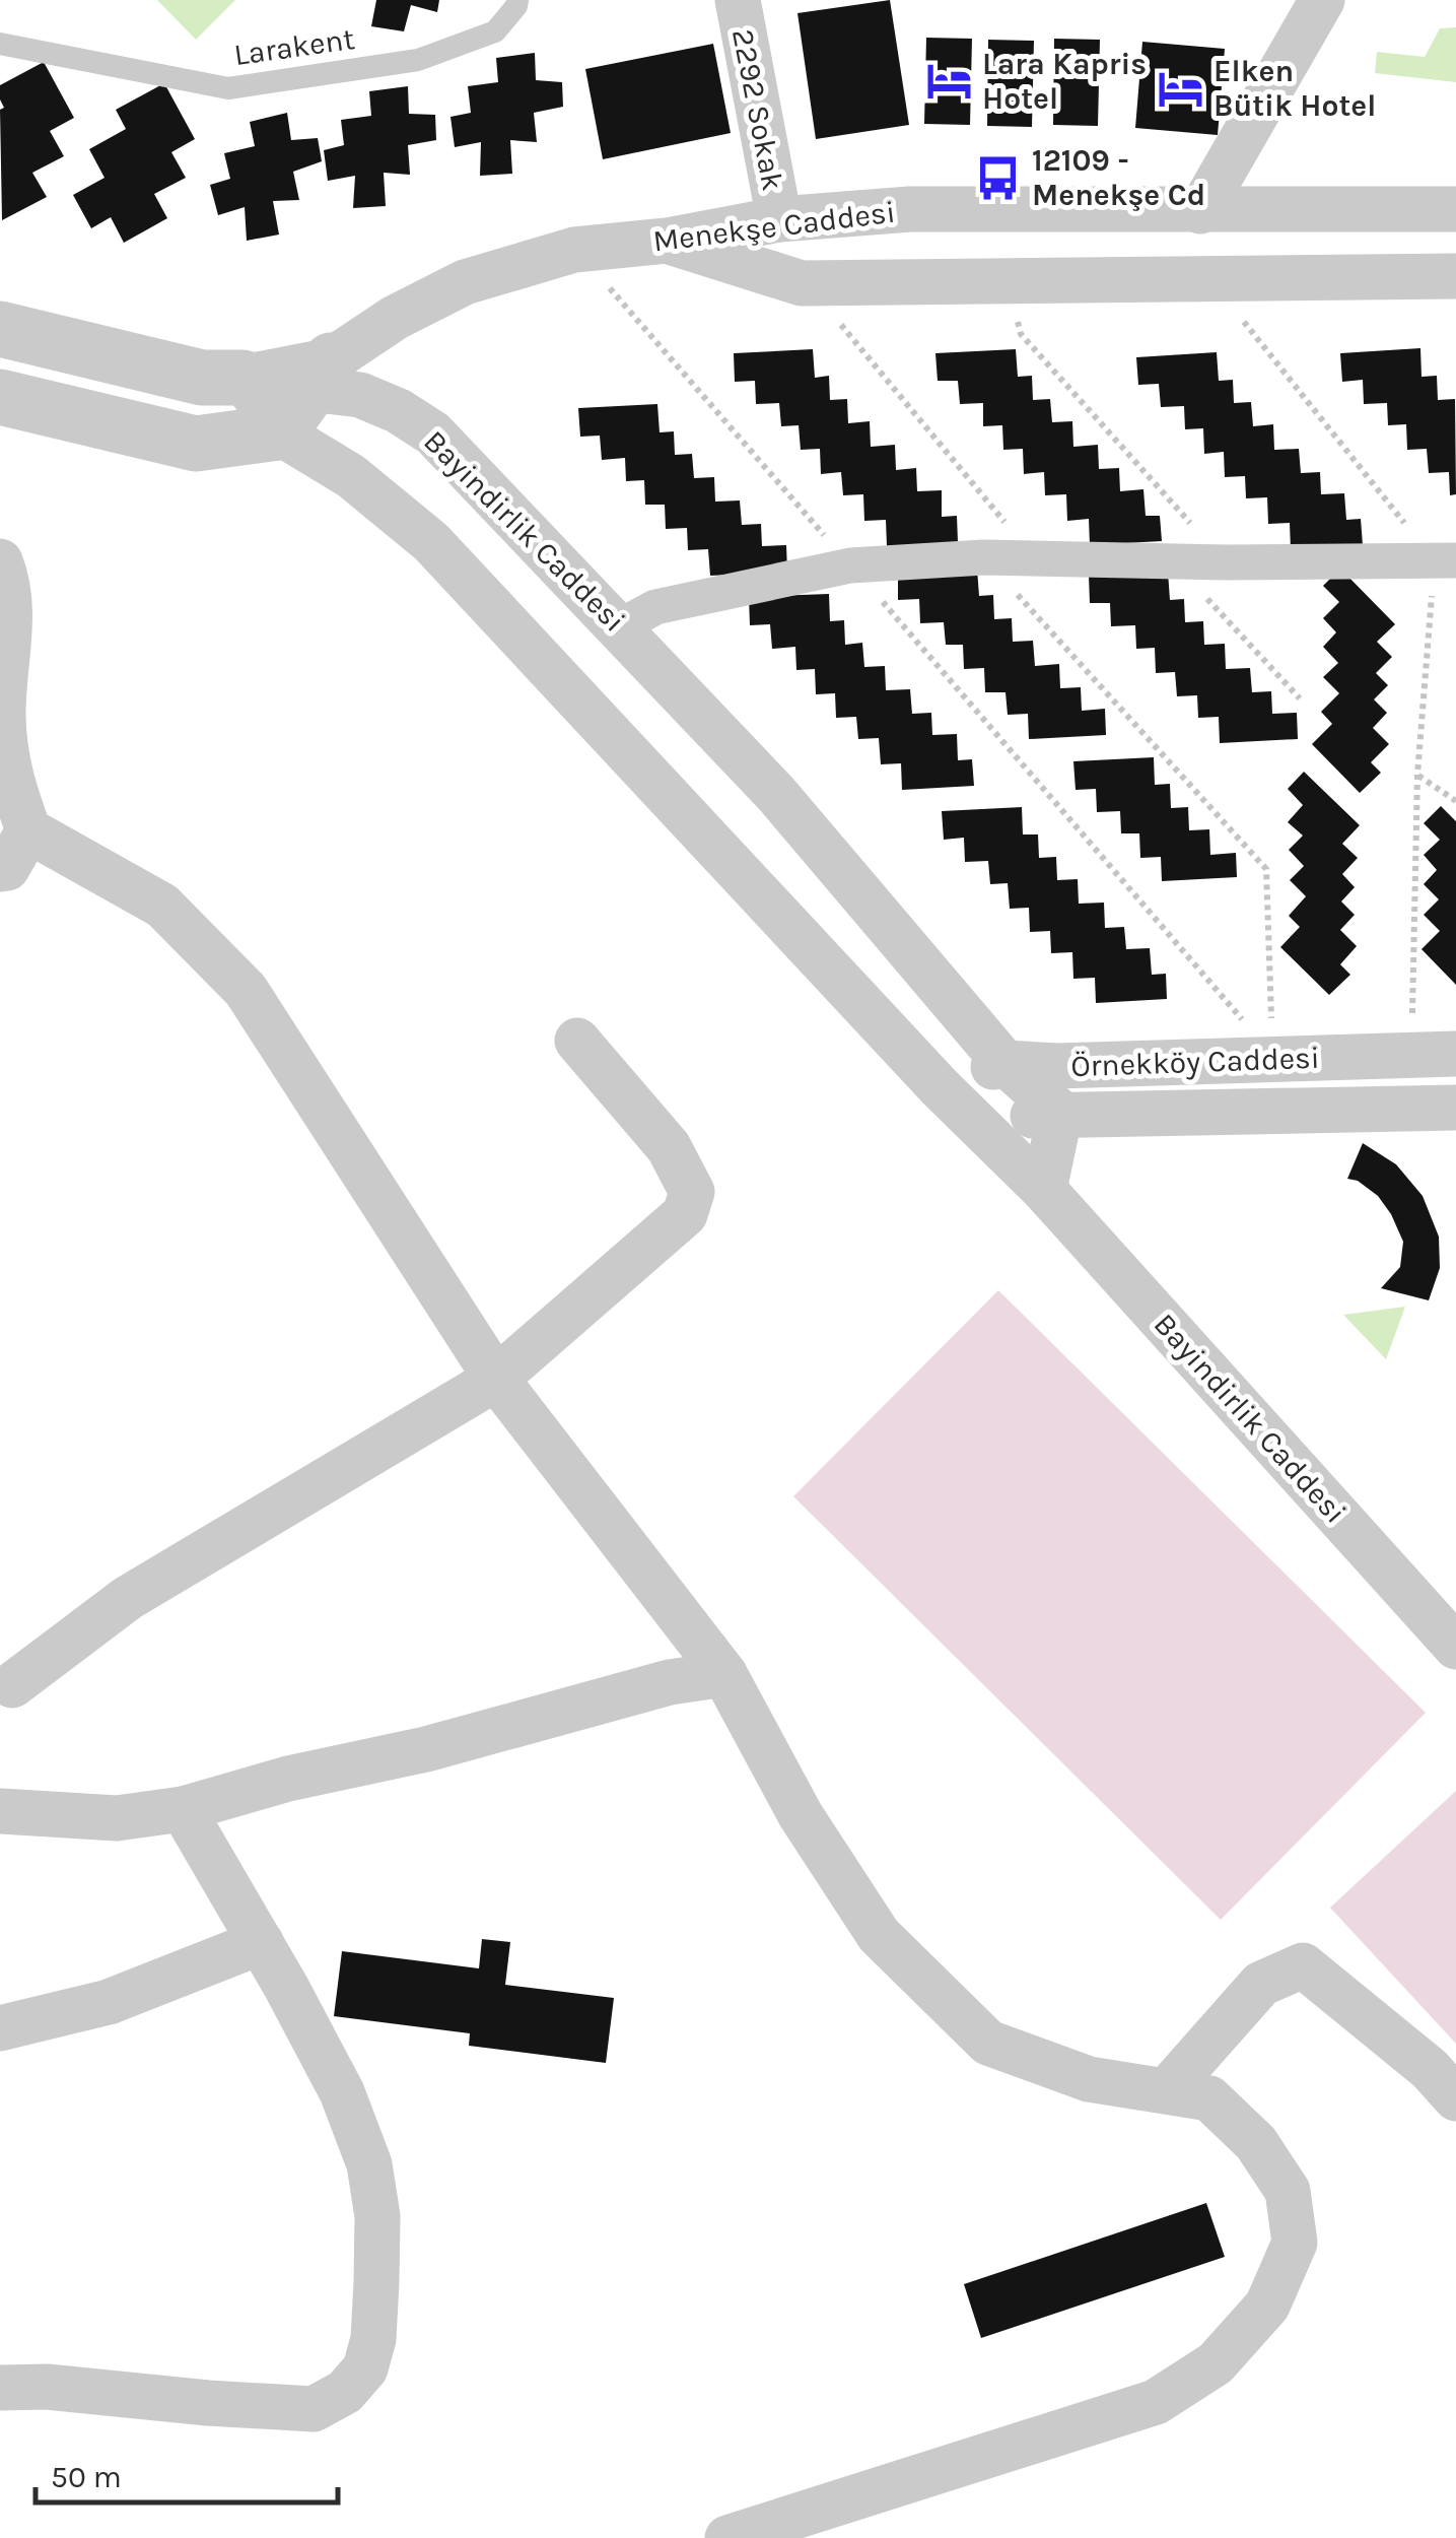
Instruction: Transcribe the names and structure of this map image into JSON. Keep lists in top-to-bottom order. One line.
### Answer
{"streets":{"street":["2292 Sokak","Menekşe Caddesi","Bayindirlik Caddesi","Örnekköy Caddesi"],"lane":["Larakent"]},"crossings":[["2292 Sokak","Menekşe Caddesi"],["Menekşe Caddesi","Bayindirlik Caddesi"],["Bayindirlik Caddesi","Örnekköy Caddesi"]],"places":{"hotel":["Lara Kapris Hotel","Elken Bütik Hotel"],"bus stop":["12109 - Menekşe Cd"]},"scale_bar":"50 m"}
